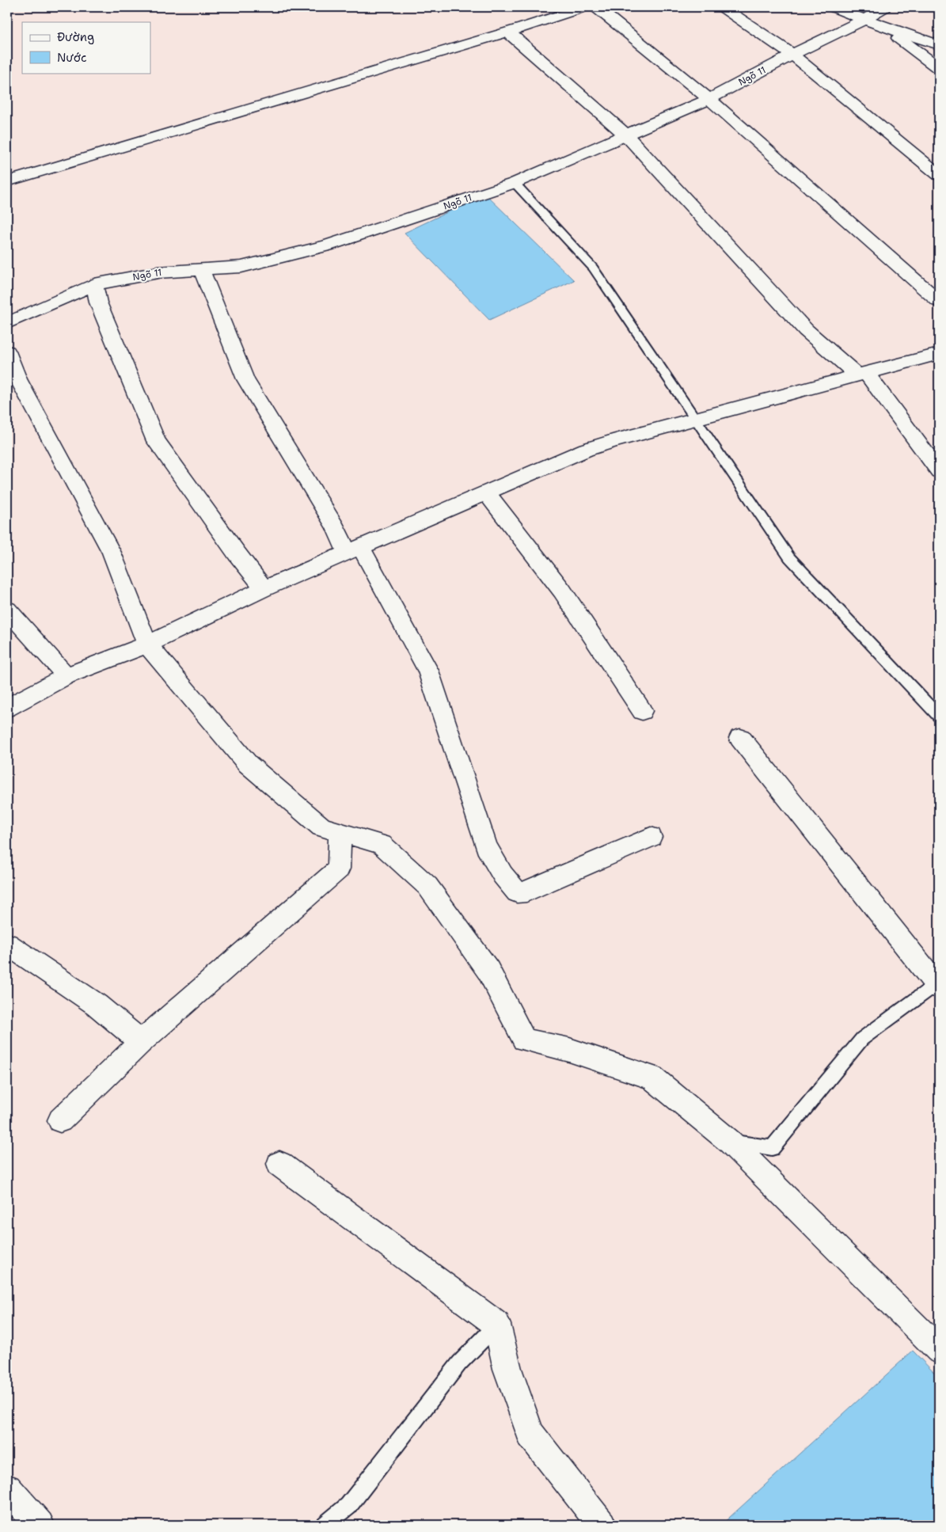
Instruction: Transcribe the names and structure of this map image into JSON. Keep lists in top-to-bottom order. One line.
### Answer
{"streets":{"street":["Ngõ 11"]},"legend":["Đường","Nước"]}
